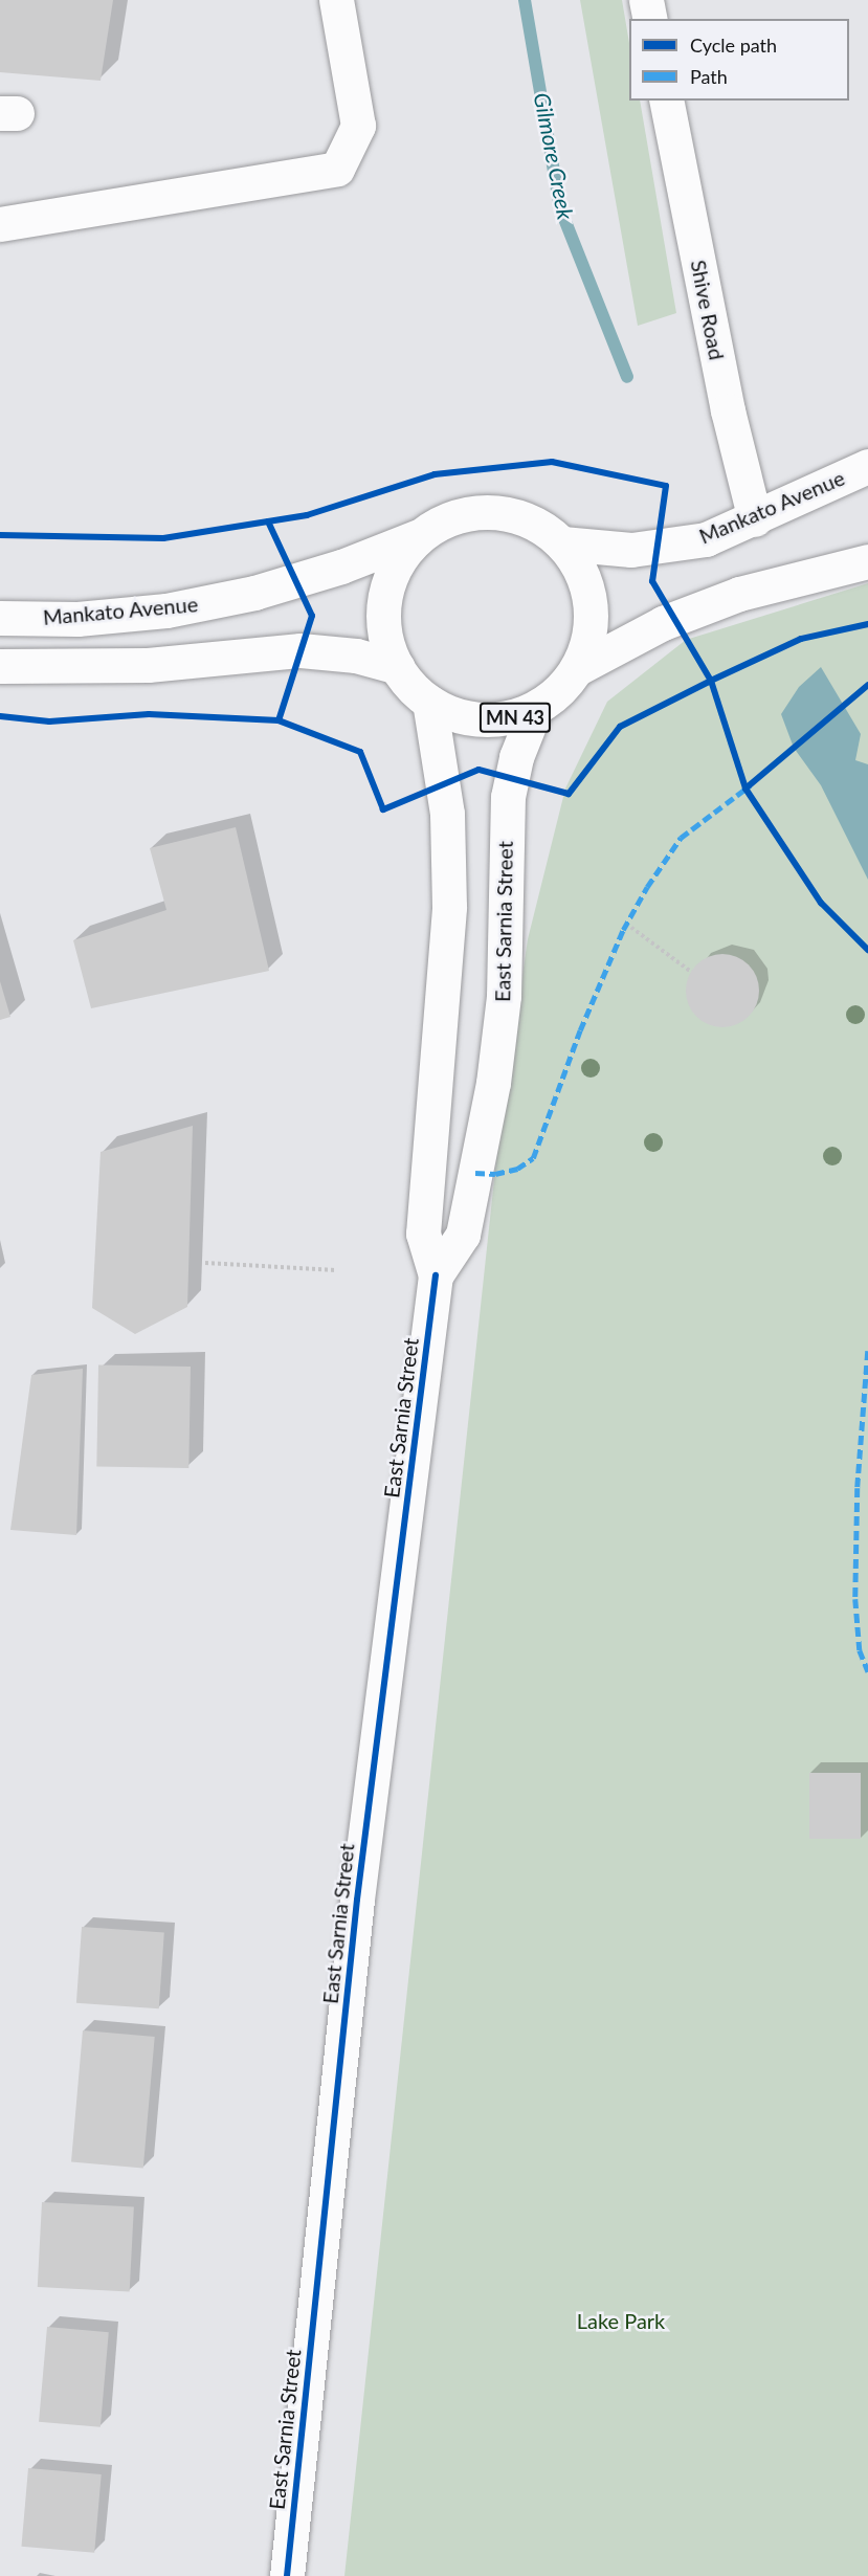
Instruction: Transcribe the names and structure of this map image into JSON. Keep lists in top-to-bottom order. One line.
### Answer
{"streets":{"main road":["Shive Road","Mankato Avenue","MN 43","East Sarnia Street"]},"crossings":[["Shive Road","Mankato Avenue"],["Mankato Avenue","East Sarnia Street"]],"water":["Gilmore Creek"],"parks":["Lake Park"],"legend":["Cycle path","Path"]}
